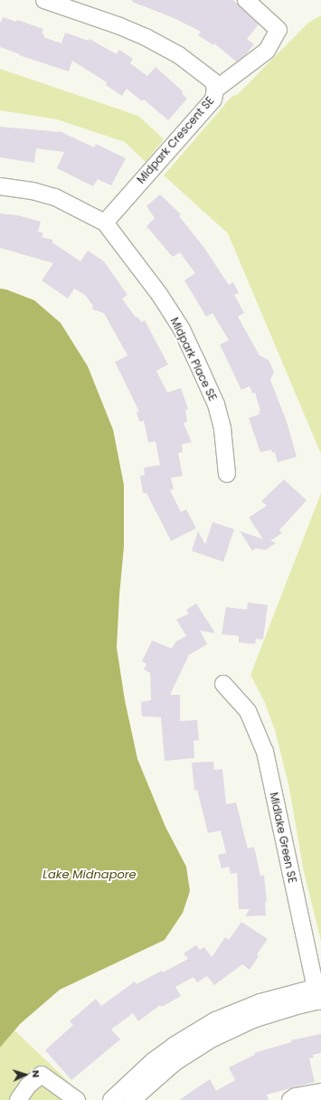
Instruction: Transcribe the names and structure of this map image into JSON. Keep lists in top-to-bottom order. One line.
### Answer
{"streets":{"street":["Midpark Crescent SE","Midpark Place SE","Midlake Green SE"]},"crossings":[["Midpark Crescent SE","Midpark Place SE"]],"water":["Lake Midnapore"],"north":"right"}
